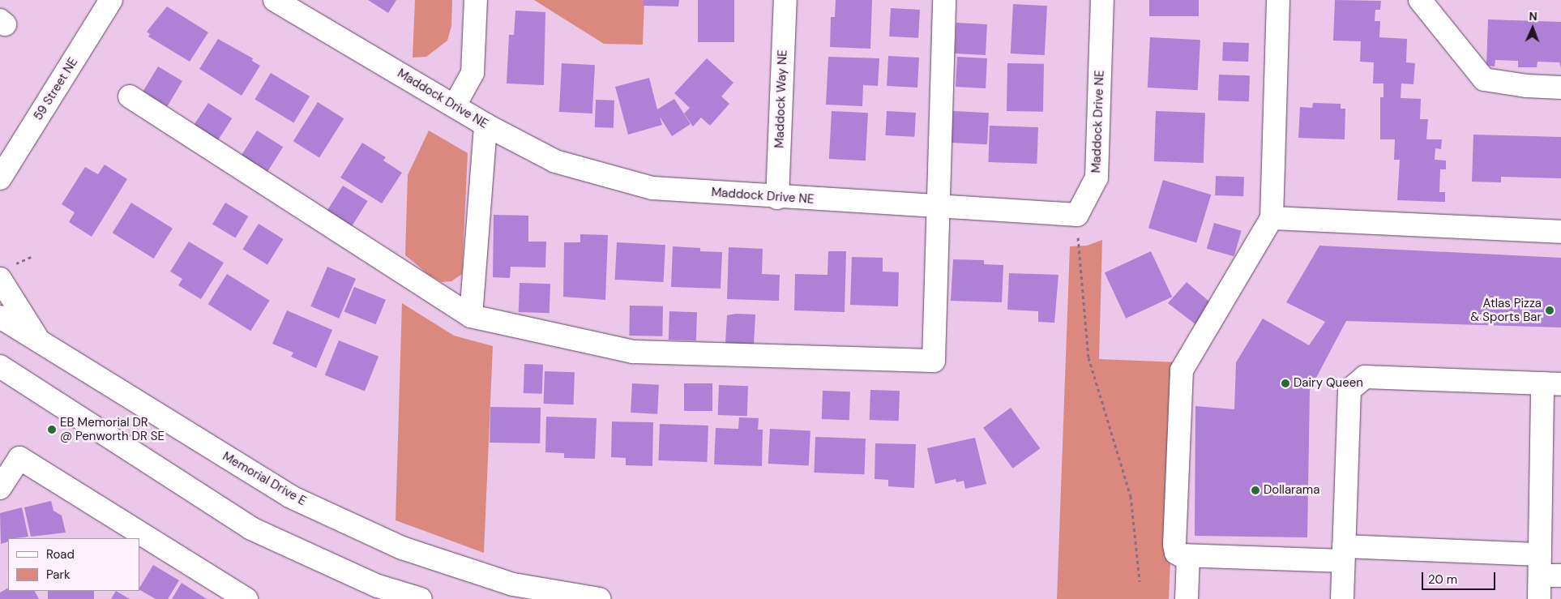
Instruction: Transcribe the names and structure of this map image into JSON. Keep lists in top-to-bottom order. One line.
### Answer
{"streets":{"street":["59 Street NE","Maddock Drive NE","Maddock Way NE","Memorial Drive E"]},"crossings":[["Maddock Drive NE","Maddock Way NE"]],"places":["Atlas Pizza & Sports Bar","Dairy Queen","EB Memorial DR @ Penworth DR SE","Dollarama"],"legend":["Road","Park"],"scale_bar":"20 m","north":"top"}
